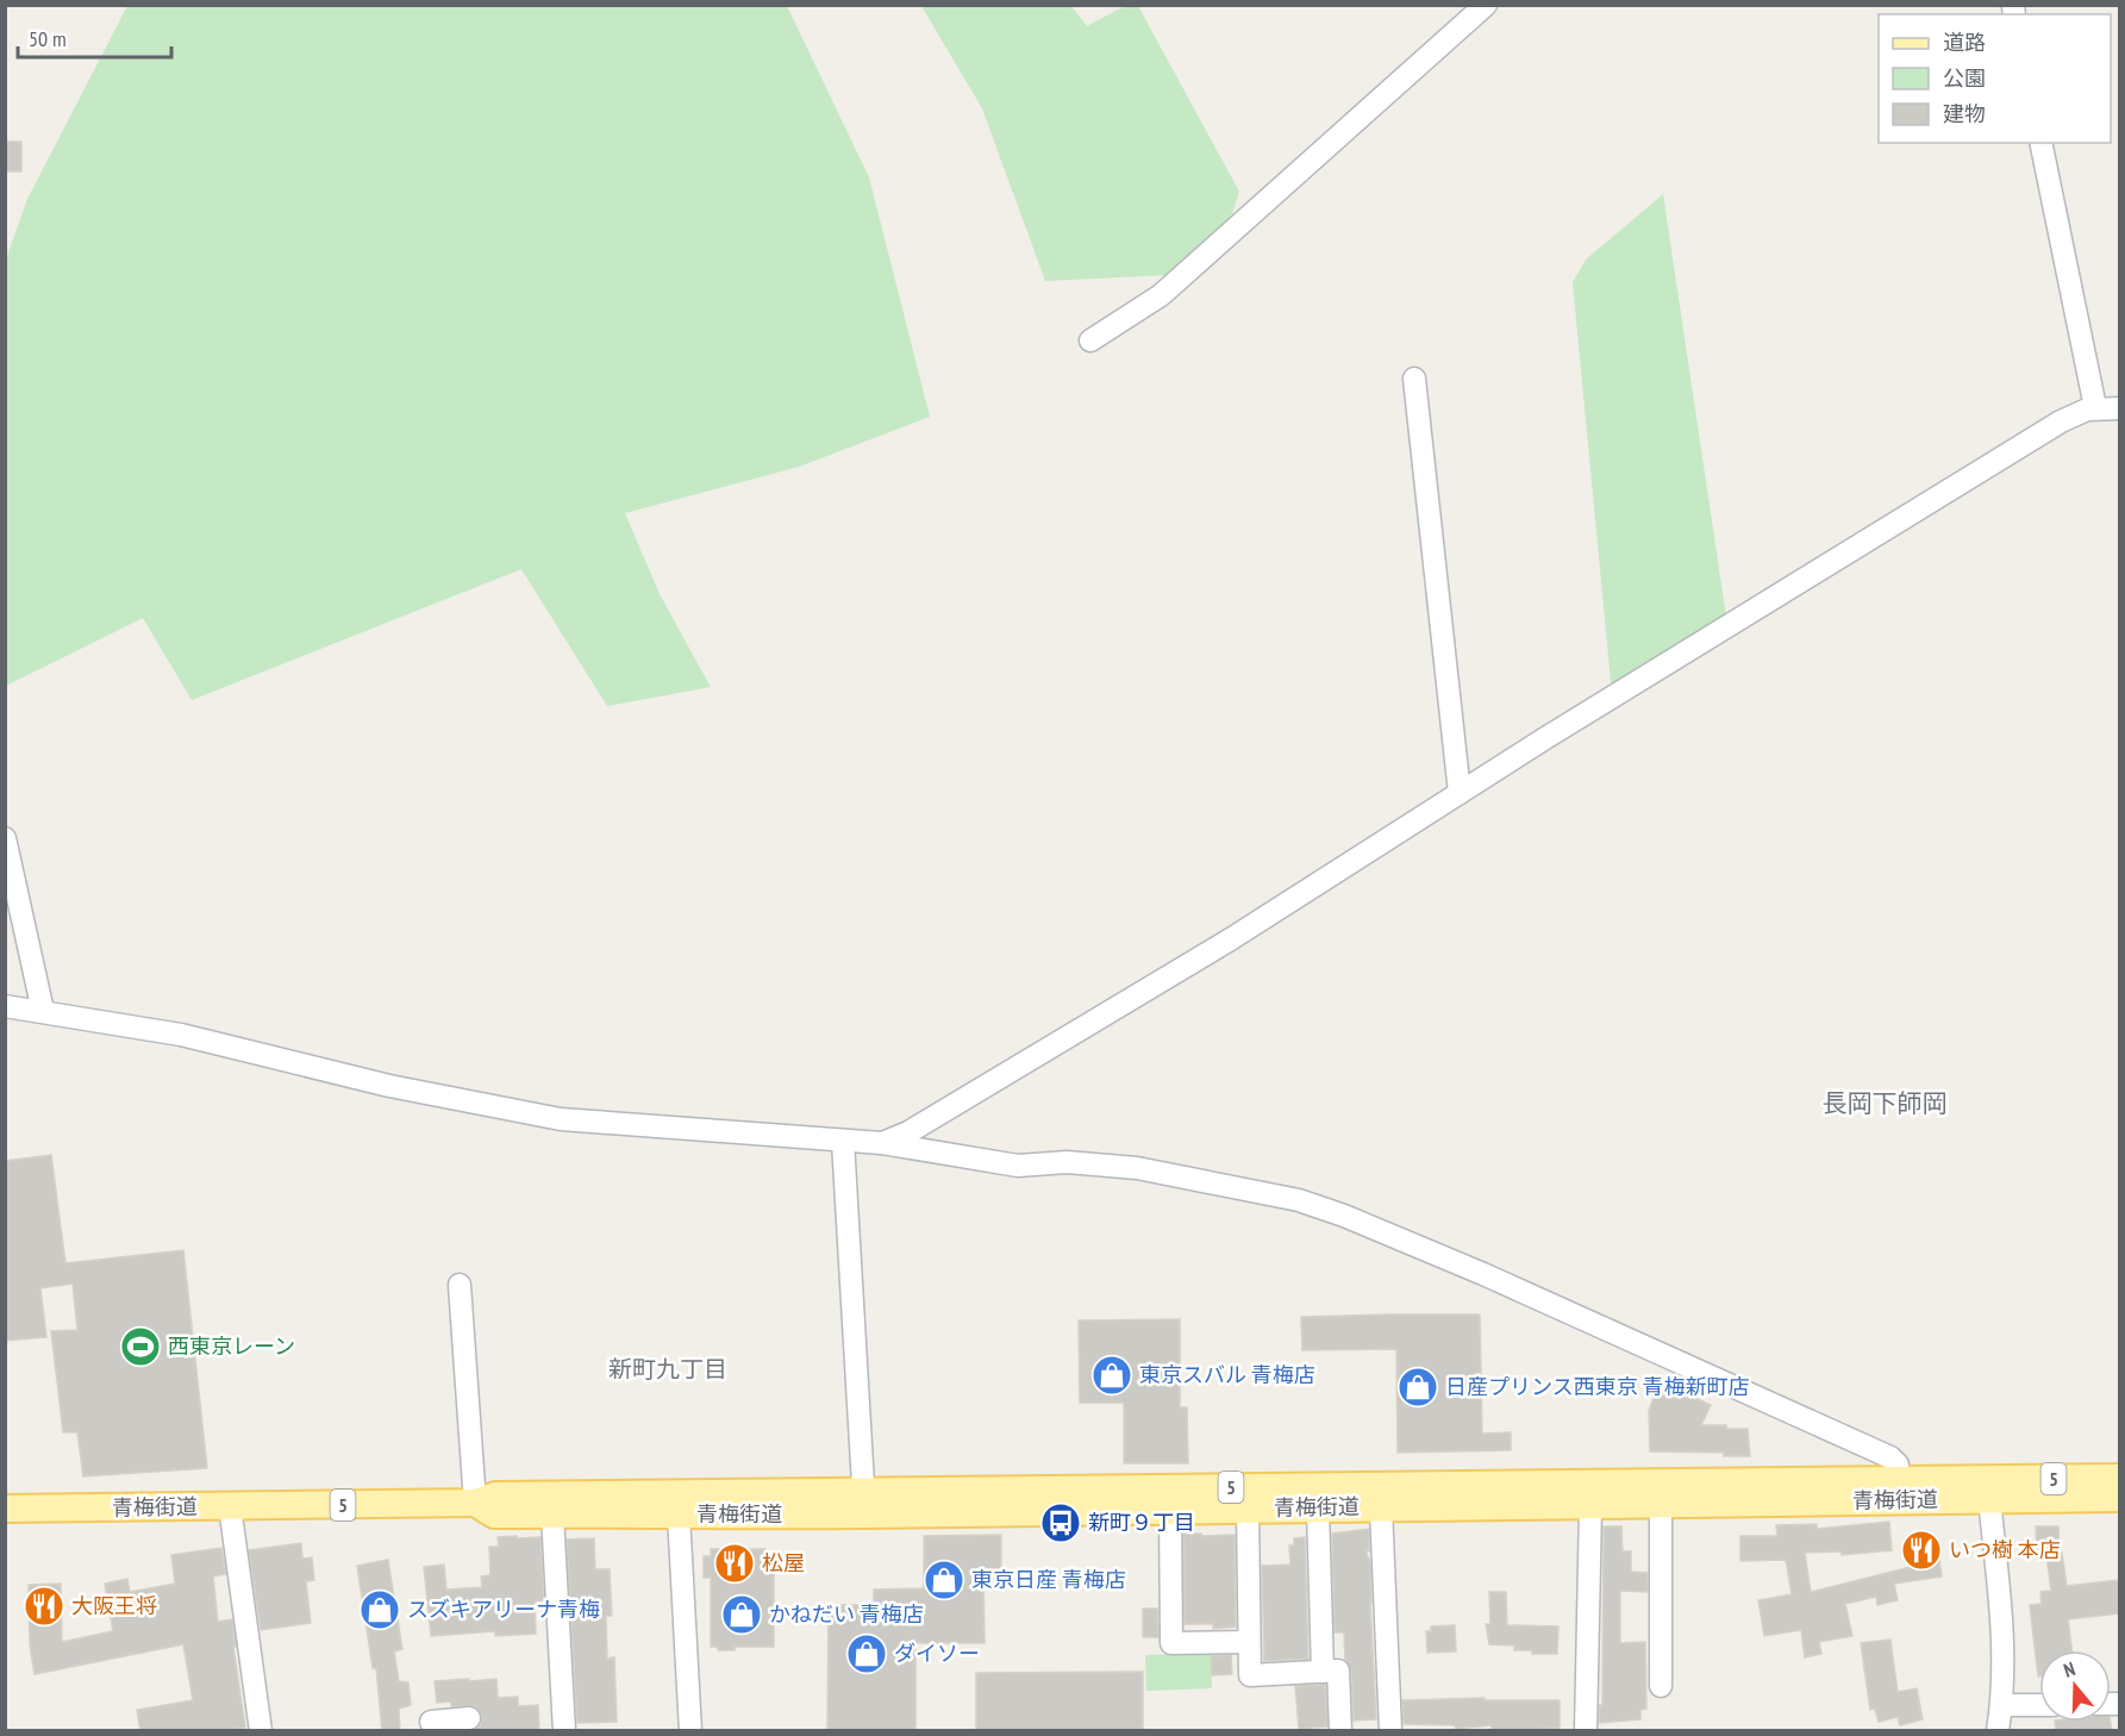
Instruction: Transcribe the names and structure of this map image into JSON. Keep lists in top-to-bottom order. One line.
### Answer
{"streets":{"main road":["5","青梅街道"]},"districts":["長岡下師岡","新町九丁目"],"places":{"sports":["西東京レーン"],"shop":["東京スバル 青梅店","日産プリンス西東京 青梅新町店","東京日産 青梅店","スズキアリーナ青梅","かねだい 青梅店","ダイソー"],"bus stop":["新町９丁目"],"restaurant":["いつ樹 本店","松屋","大阪王将"]},"legend":["道路","公園","建物"],"scale_bar":"50 m","north":"top"}
